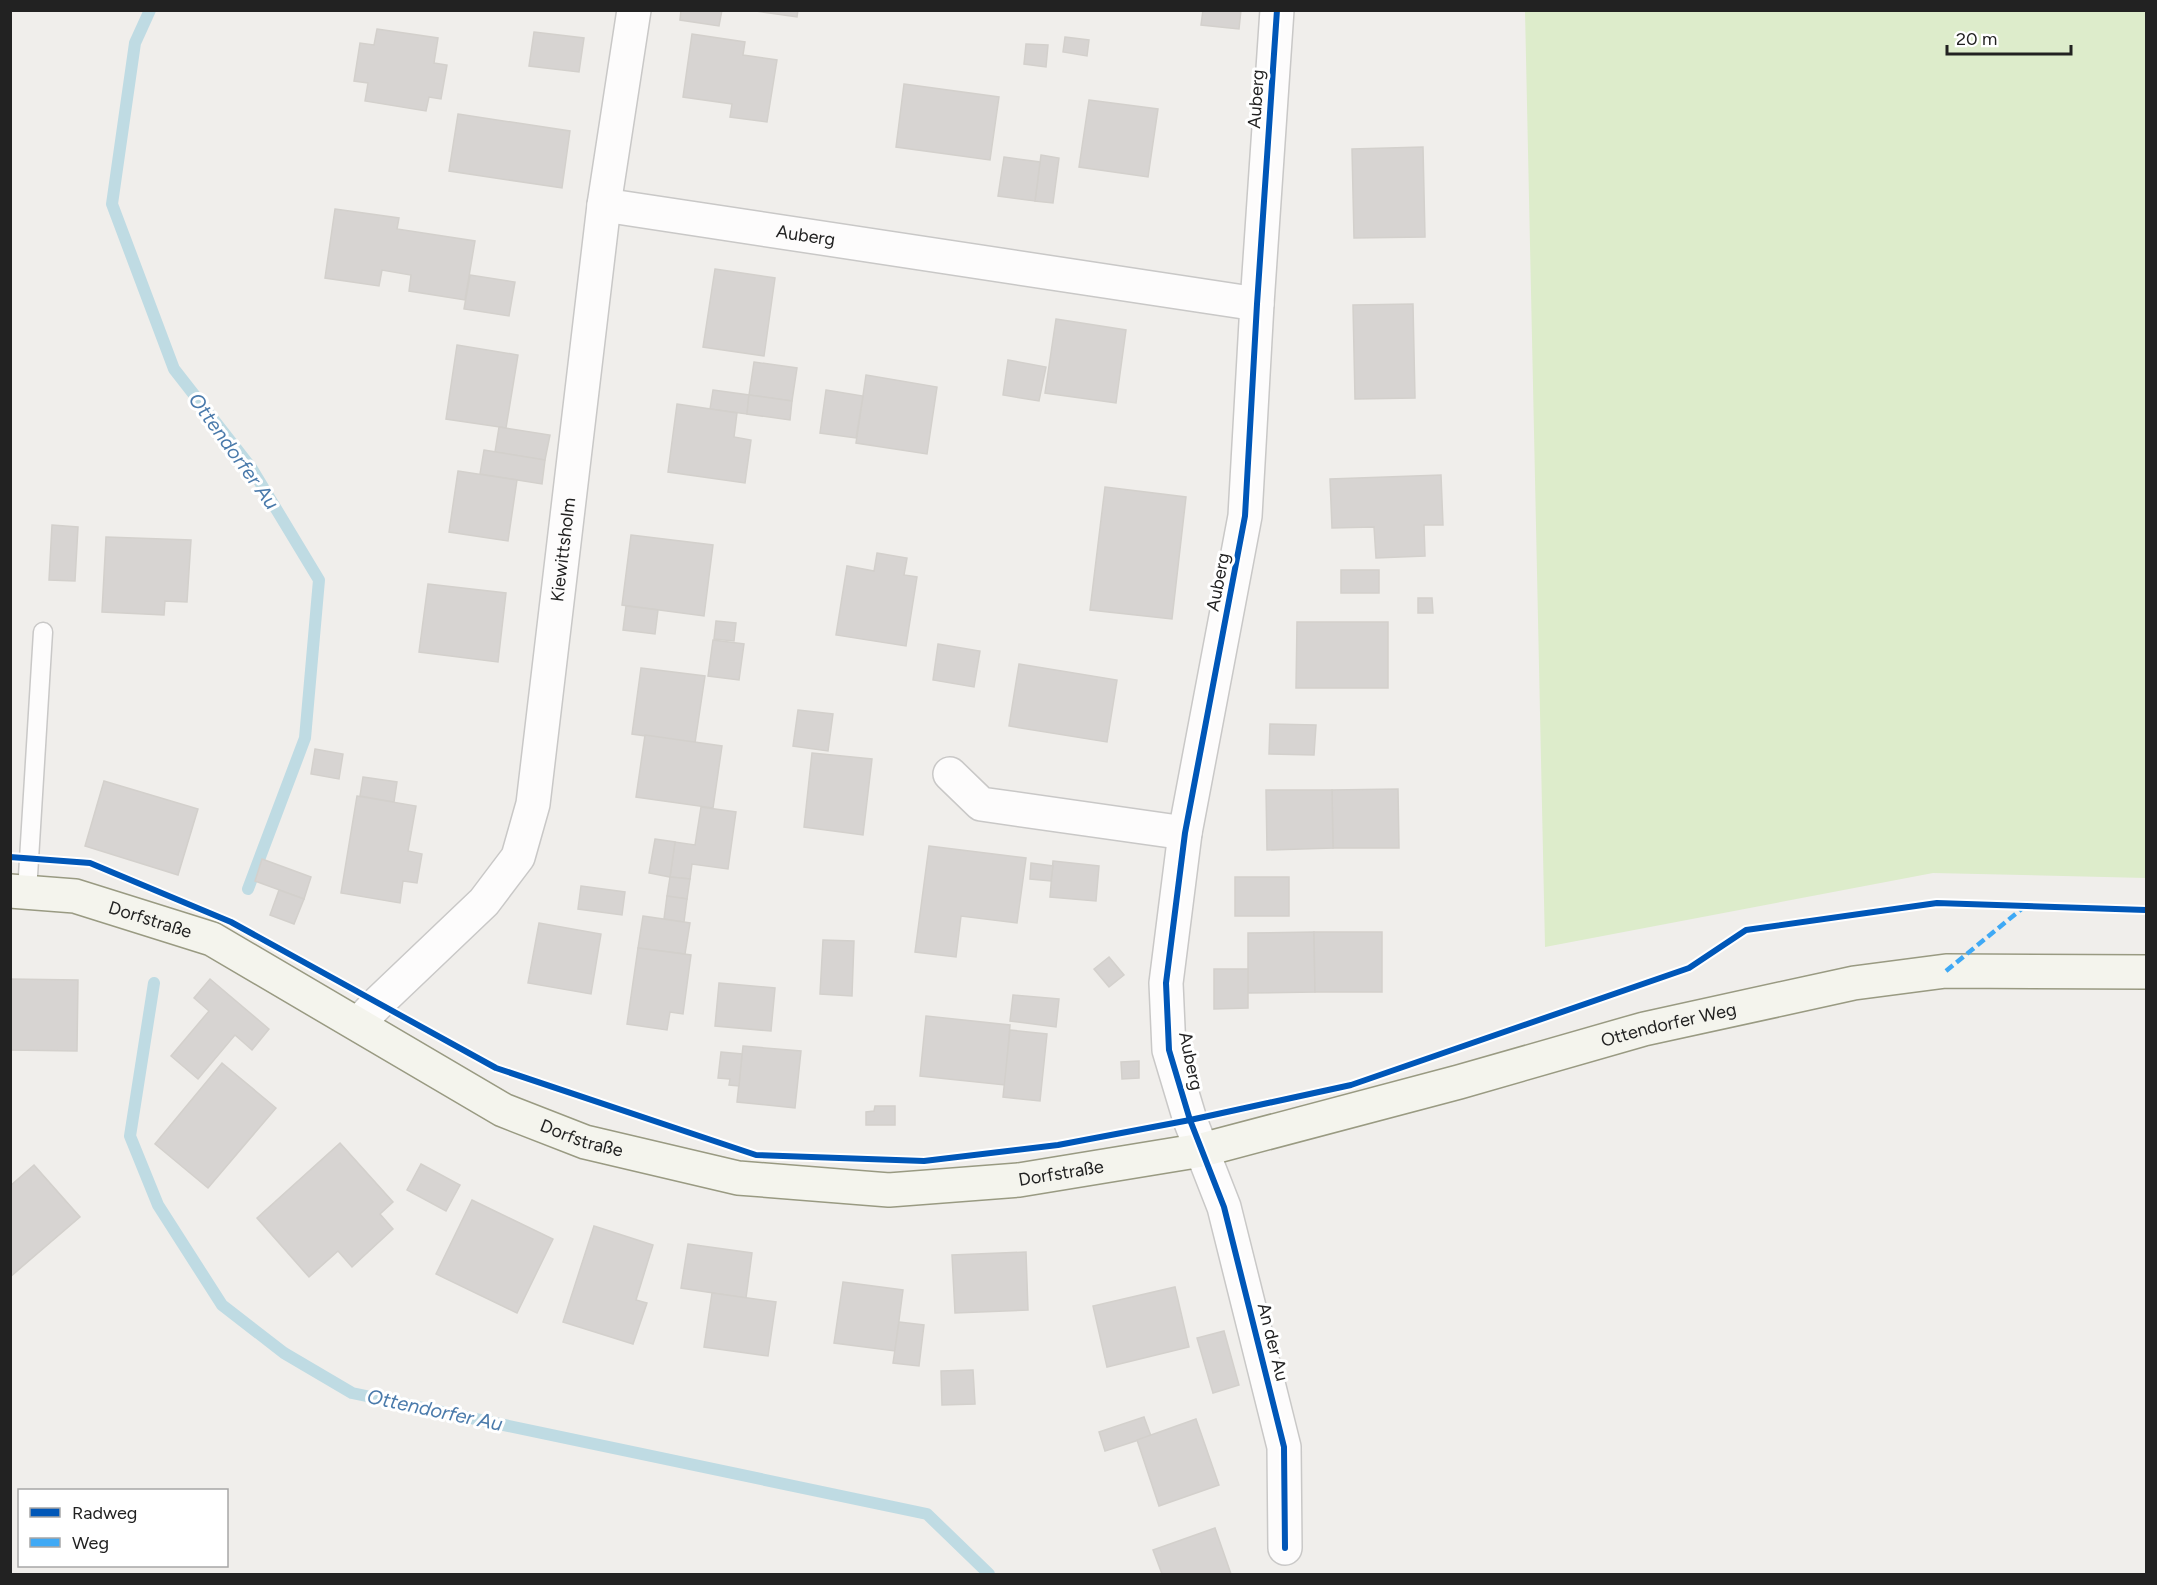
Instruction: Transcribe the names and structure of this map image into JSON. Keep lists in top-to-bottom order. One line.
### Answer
{"streets":{"main road":["Dorfstraße","Ottendorfer Weg"],"street":["Auberg","Kiewittsholm","An der Au"]},"crossings":[["Auberg","Kiewittsholm"],["Auberg","Dorfstraße"],["Auberg","Ottendorfer Weg"],["Auberg","An der Au"],["Kiewittsholm","Dorfstraße"],["Dorfstraße","Ottendorfer Weg"],["Dorfstraße","An der Au"],["Ottendorfer Weg","An der Au"]],"water":["Ottendorfer Au"],"legend":["Radweg","Weg"],"scale_bar":"20 m"}
